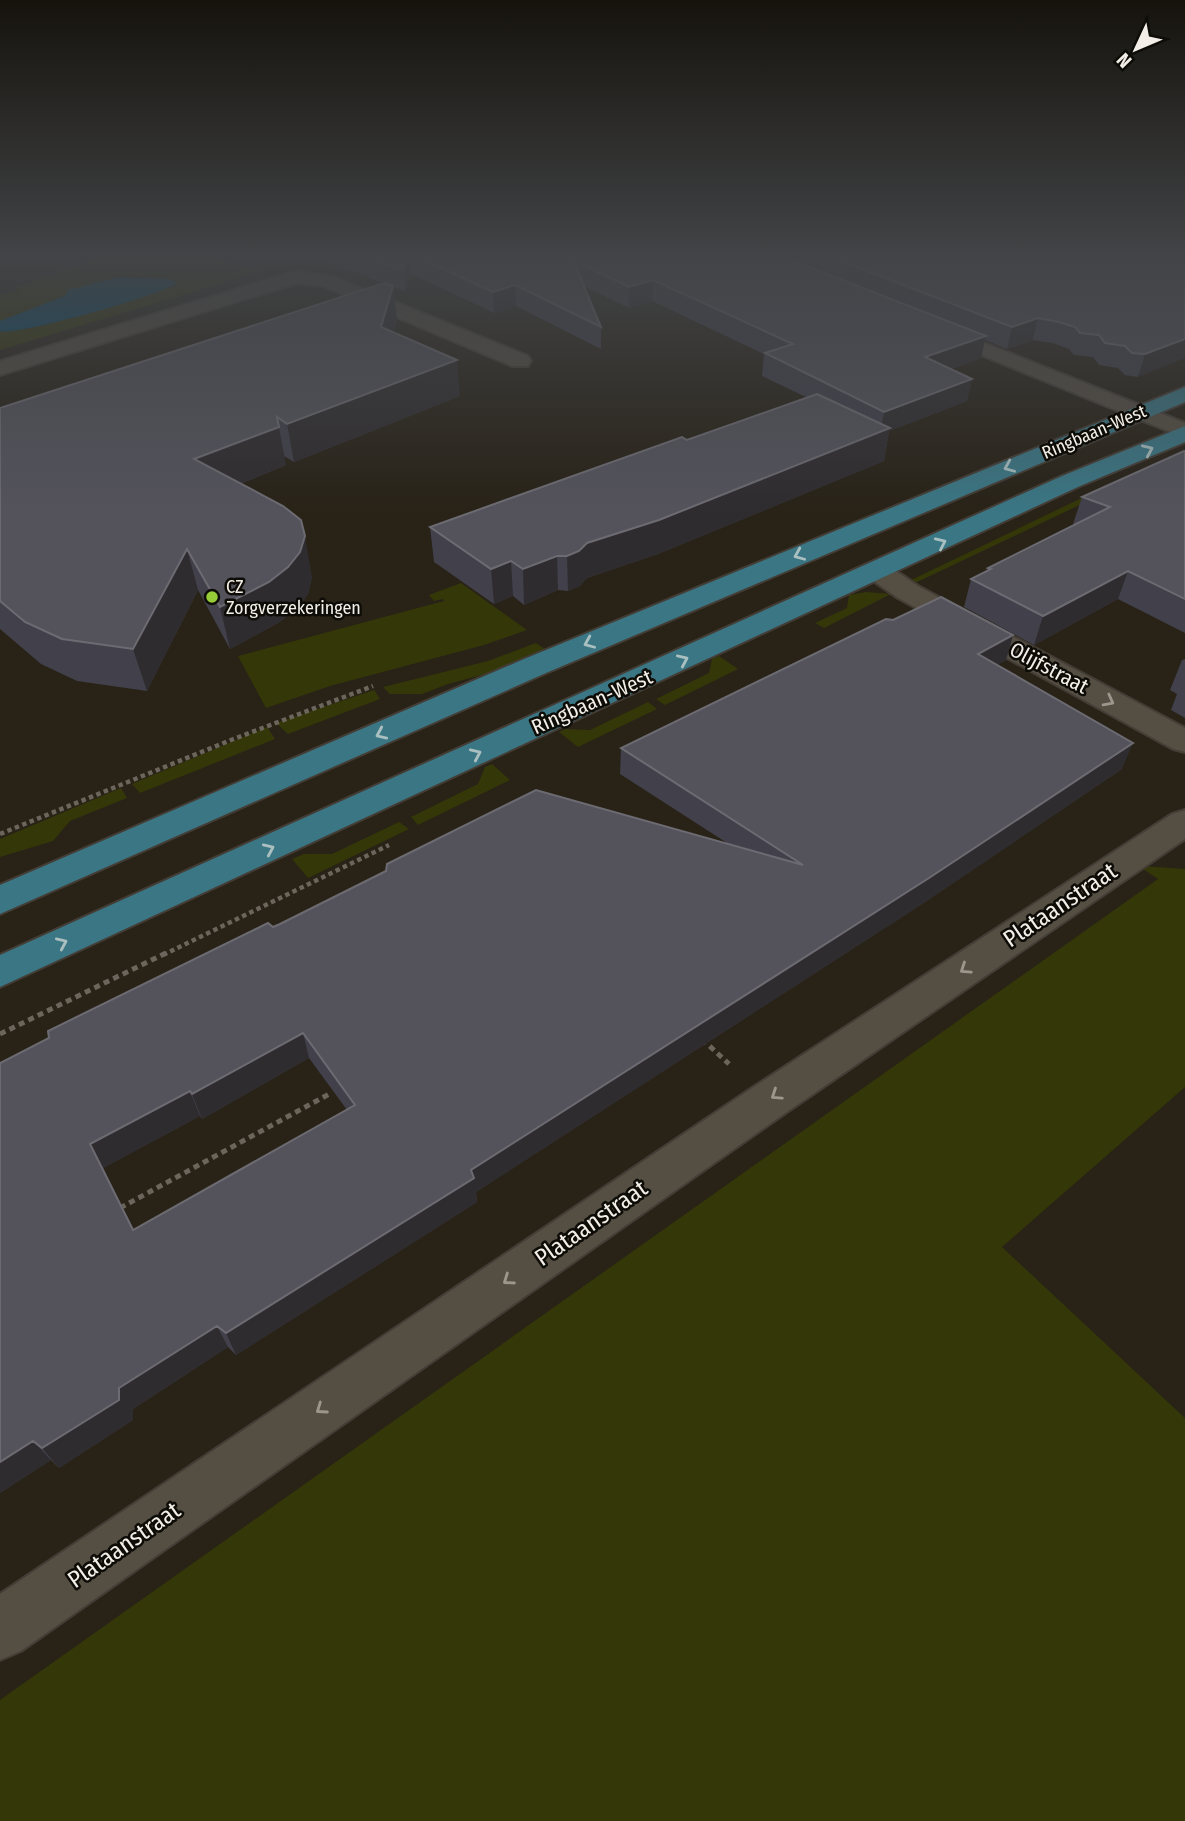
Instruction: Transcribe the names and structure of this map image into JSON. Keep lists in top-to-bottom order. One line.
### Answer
{"streets":{"main road":["Ringbaan-West"],"street":["Olijfstraat","Plataanstraat"]},"crossings":[["Ringbaan-West","Olijfstraat"]],"one_way":["Plataanstraat"],"places":["CZ Zorgverzekeringen"],"north":"bottom left"}
